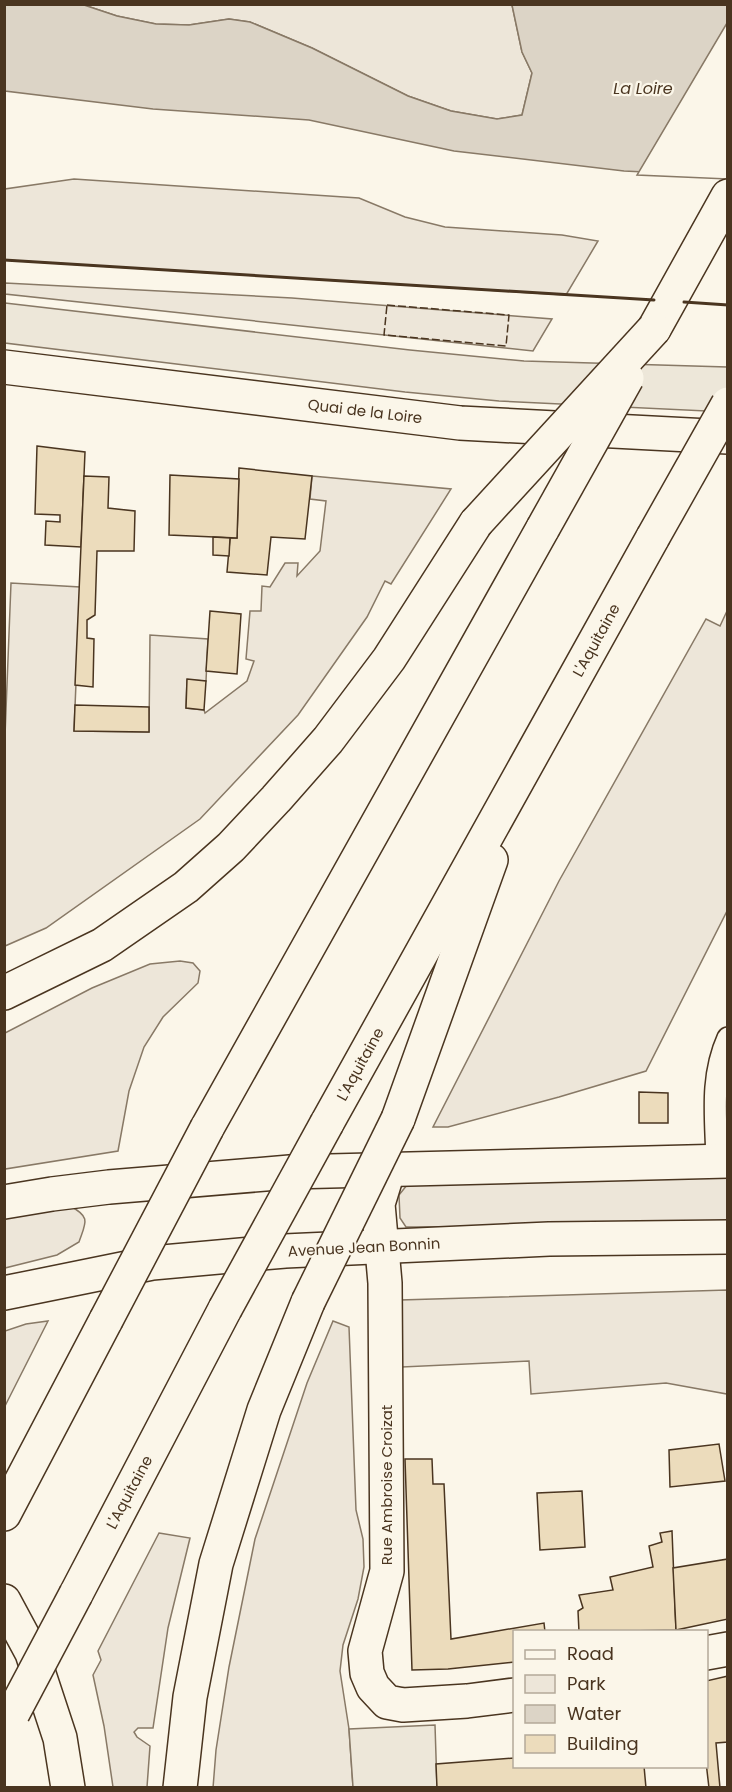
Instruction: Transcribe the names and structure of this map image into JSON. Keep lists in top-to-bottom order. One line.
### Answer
{"streets":{"main road":["Quai de la Loire","L'Aquitaine","Avenue Jean Bonnin","Rue Ambroise Croizat"]},"crossings":[["Avenue Jean Bonnin","Rue Ambroise Croizat"]],"water":["La Loire"],"legend":["Road","Park","Water","Building"]}
